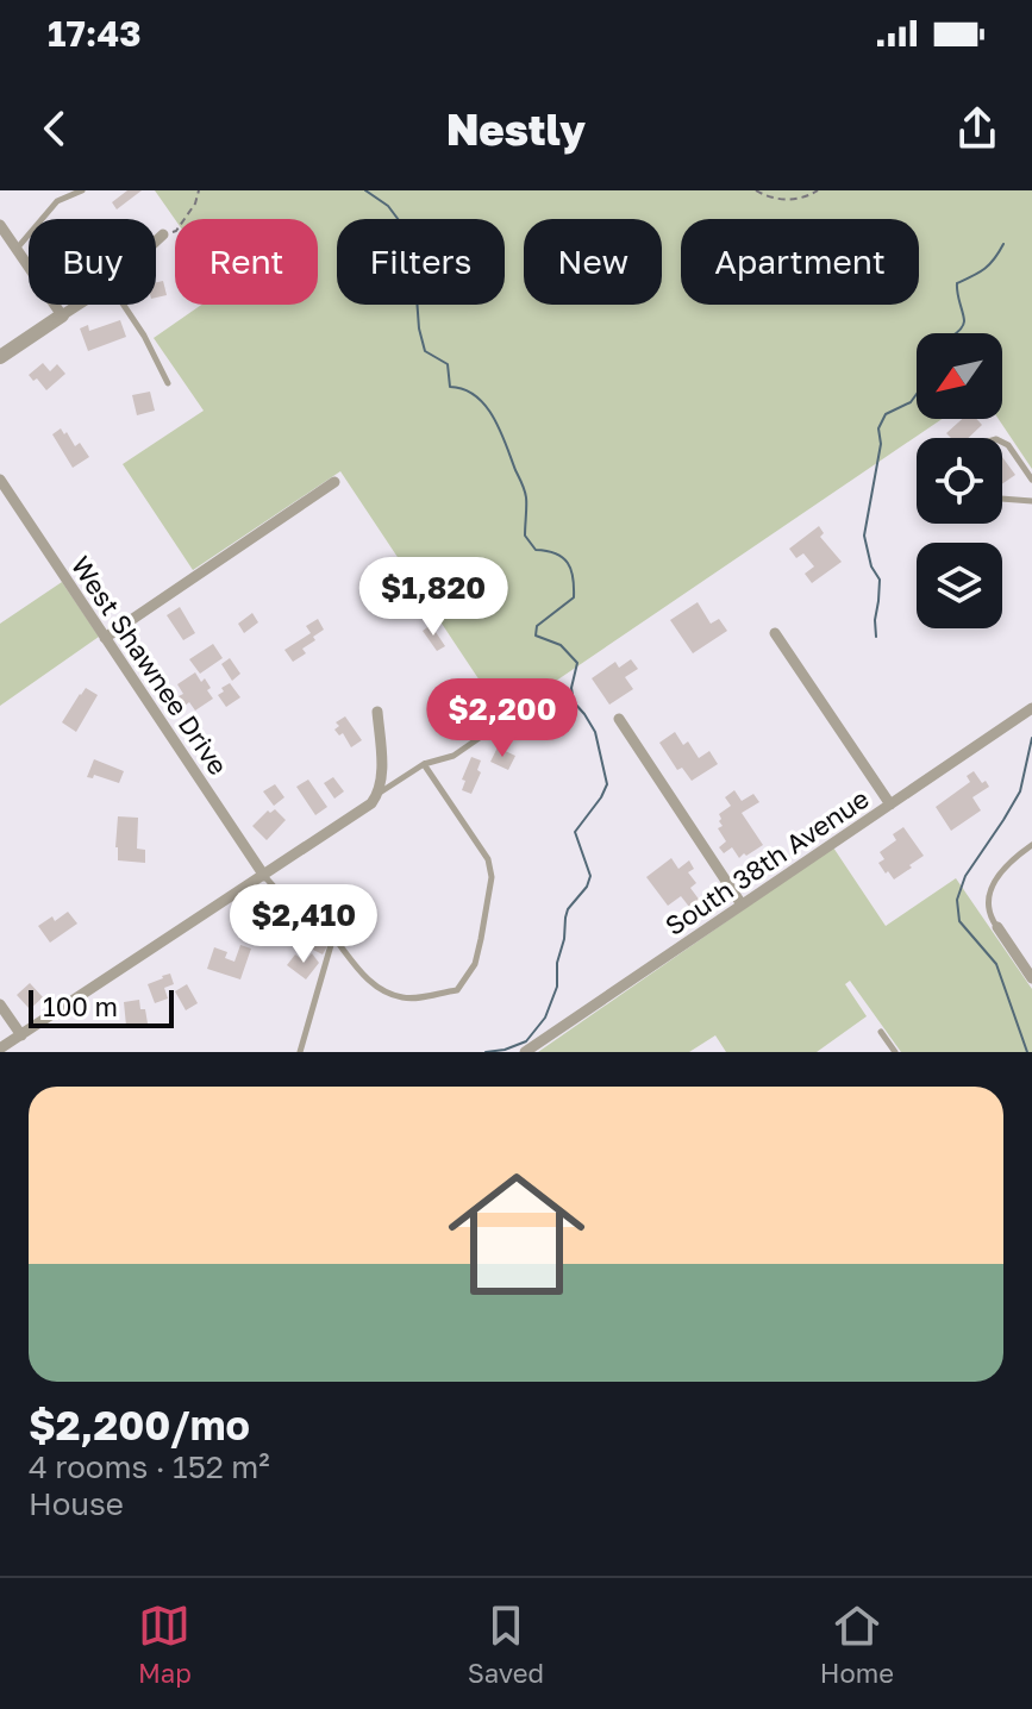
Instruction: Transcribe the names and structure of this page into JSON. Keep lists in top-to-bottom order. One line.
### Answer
{"streets":{"street":["West Shawnee Drive","South 38th Avenue"]},"scale_bar":"100 m","north":"bottom left","page":{"status":"17:43","header":"Nestly","chip":["Buy","Rent","Filters","New","Apartment"],"price":["$1,820","$2,200","$2,410"],"scale":"100 m","list":[{"name":"$2,200/mo","note":"4 rooms · 152 m² · House"}],"tabs":["Map","Saved","Home"]}}
